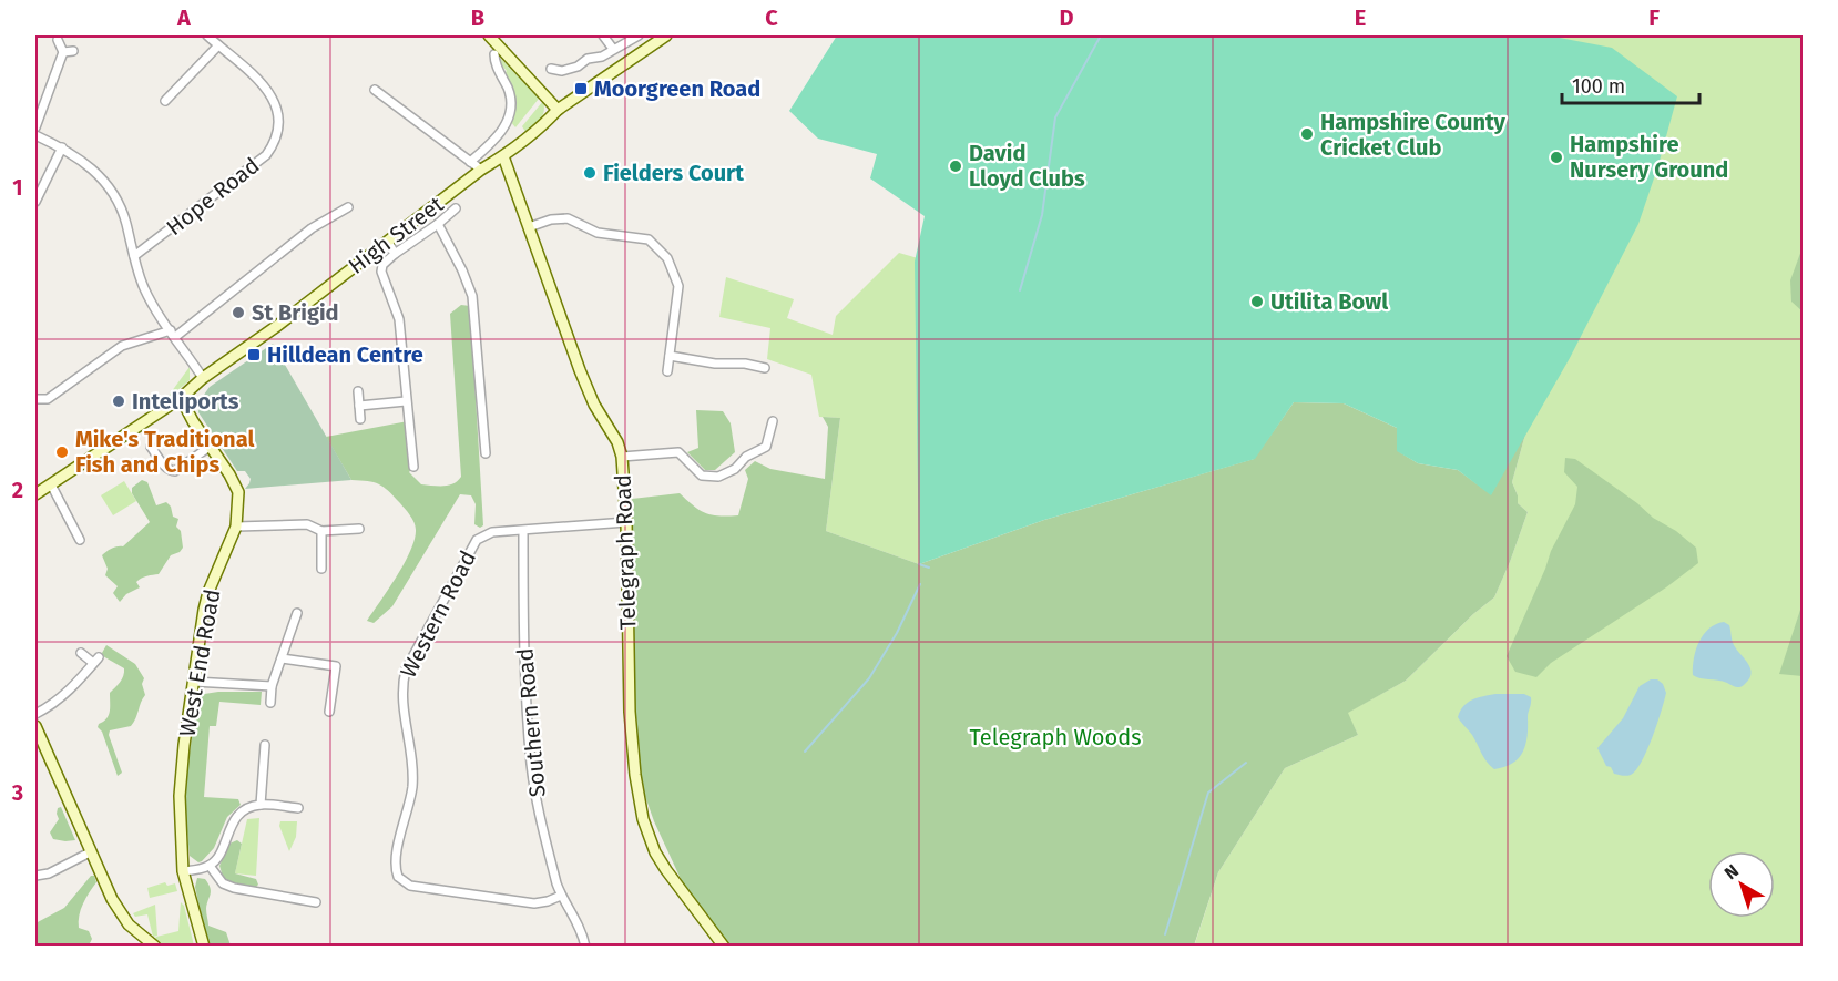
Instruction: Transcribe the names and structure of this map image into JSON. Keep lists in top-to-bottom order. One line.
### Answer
{"streets":{"street":["Hope Road","High Street","Telegraph Road","Western Road","West End Road","Southern Road"]},"crossings":[["High Street","Telegraph Road"],["High Street","West End Road"],["Telegraph Road","Western Road"],["Western Road","Southern Road"]],"parks":["Telegraph Woods"],"places":{"transit":["Moorgreen Road","Hilldean Centre"],"other":["Hampshire County Cricket Club","Hampshire Nursery Ground","David Lloyd Clubs","Fielders Court","Utilita Bowl","St Brigid","Inteliports","Mike's Traditional Fish and Chips"]},"scale_bar":"100 m","north":"top left","grid":{"columns":["A","B","C","D","E","F"],"rows":["1","2","3"]}}
